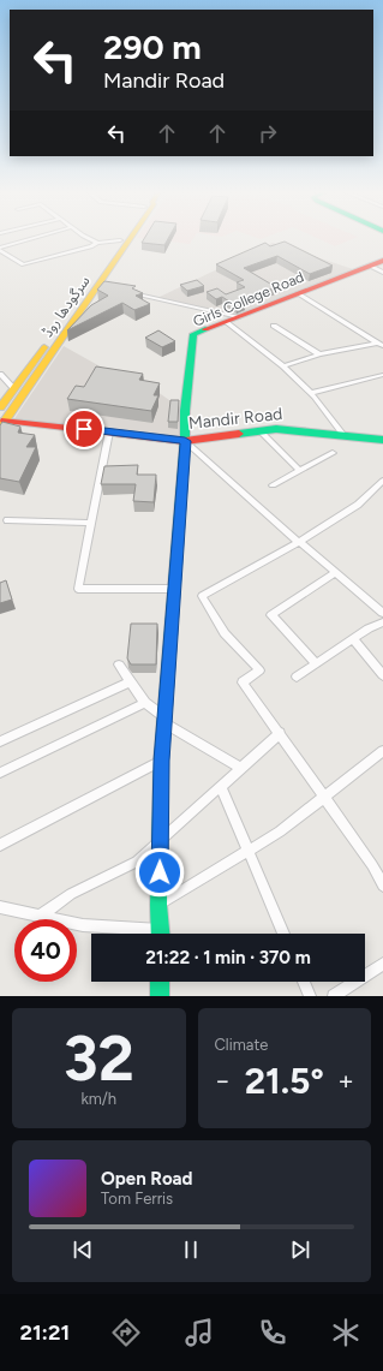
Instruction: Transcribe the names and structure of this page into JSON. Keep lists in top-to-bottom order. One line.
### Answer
{"streets":{"main road":["Girls College Road","سرگودھا روڈ","Mandir Road"]},"crossings":[["Girls College Road","Mandir Road"],["سرگودھا روڈ","Mandir Road"]],"page":{"turn":["290 m","Mandir Road"],"limit":"40","trip":"21:22 · 1 min · 370 m","tile":[["32","km/h"],"Climate"],"heat":["−","21.5°","+"],"song":["Open Road","Tom Ferris"],"tabs":"21:21"}}
